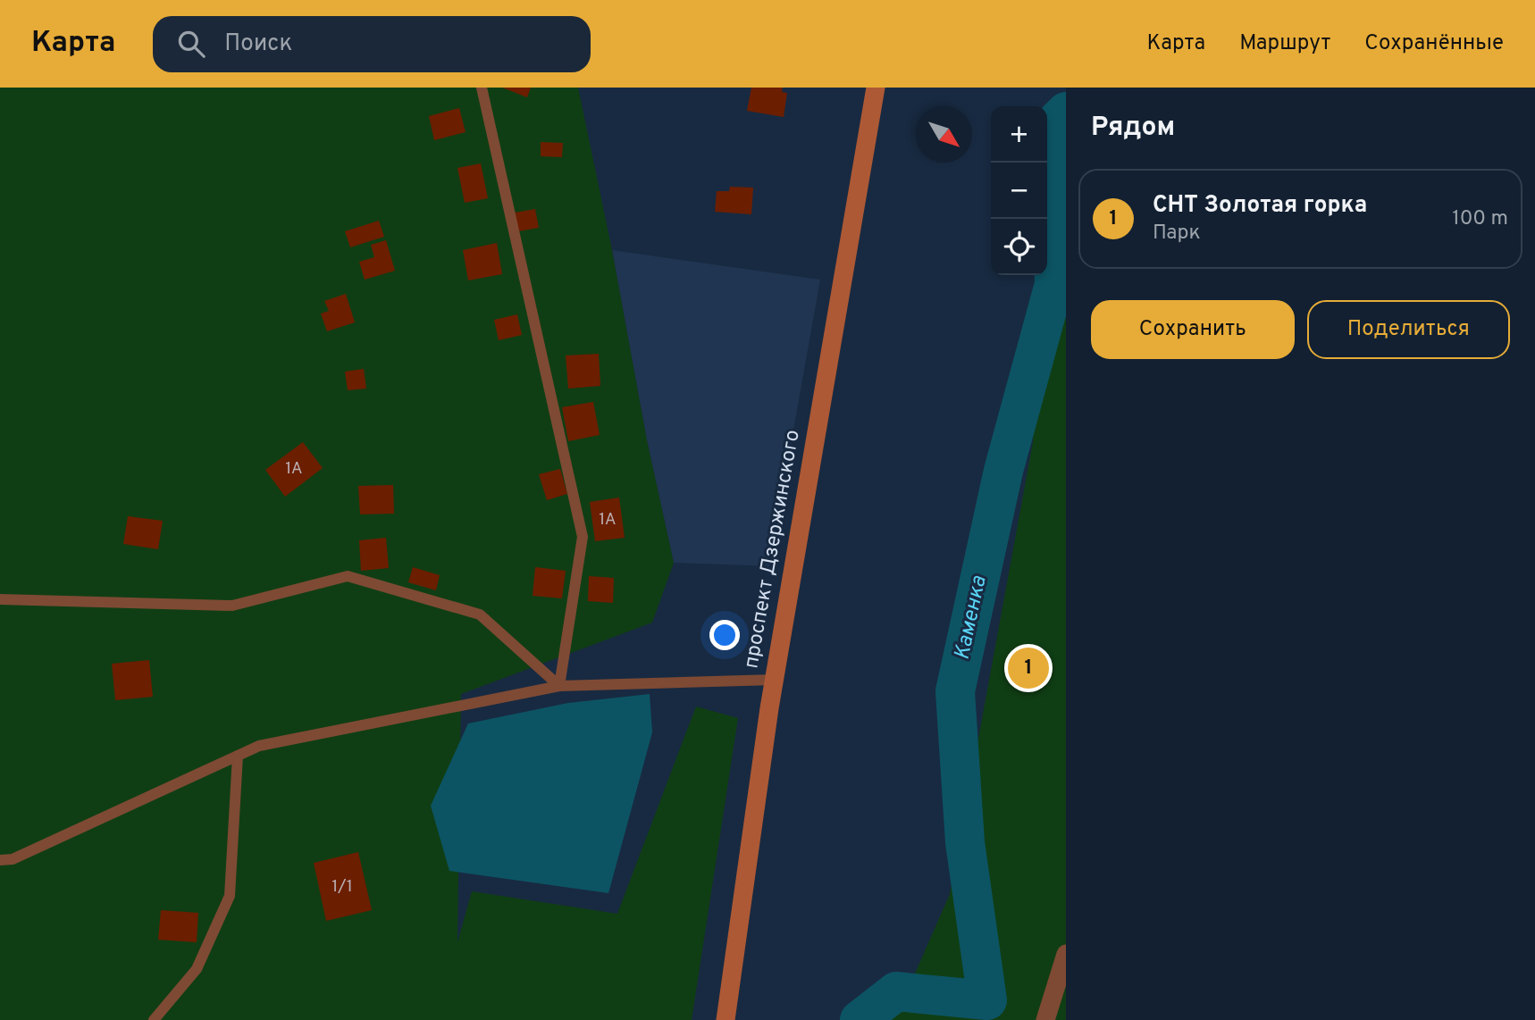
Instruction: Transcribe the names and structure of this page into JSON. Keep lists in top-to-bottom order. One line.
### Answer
{"streets":{"street":["проспект Дзержинского"]},"water":["Каменка"],"house_numbers":["1А","1А","1/1"],"north":"bottom right","page":{"header":"Карта","search":"Поиск","nav":["Карта","Маршрут","Сохранённые"],"heading":"Рядом","map_buttons":["+","−"],"list":[{"mark":"1","name":"СНТ Золотая горка","note":"Парк","value":"100 m"}],"buttons":["Сохранить","Поделиться"],"pins":"1"}}
